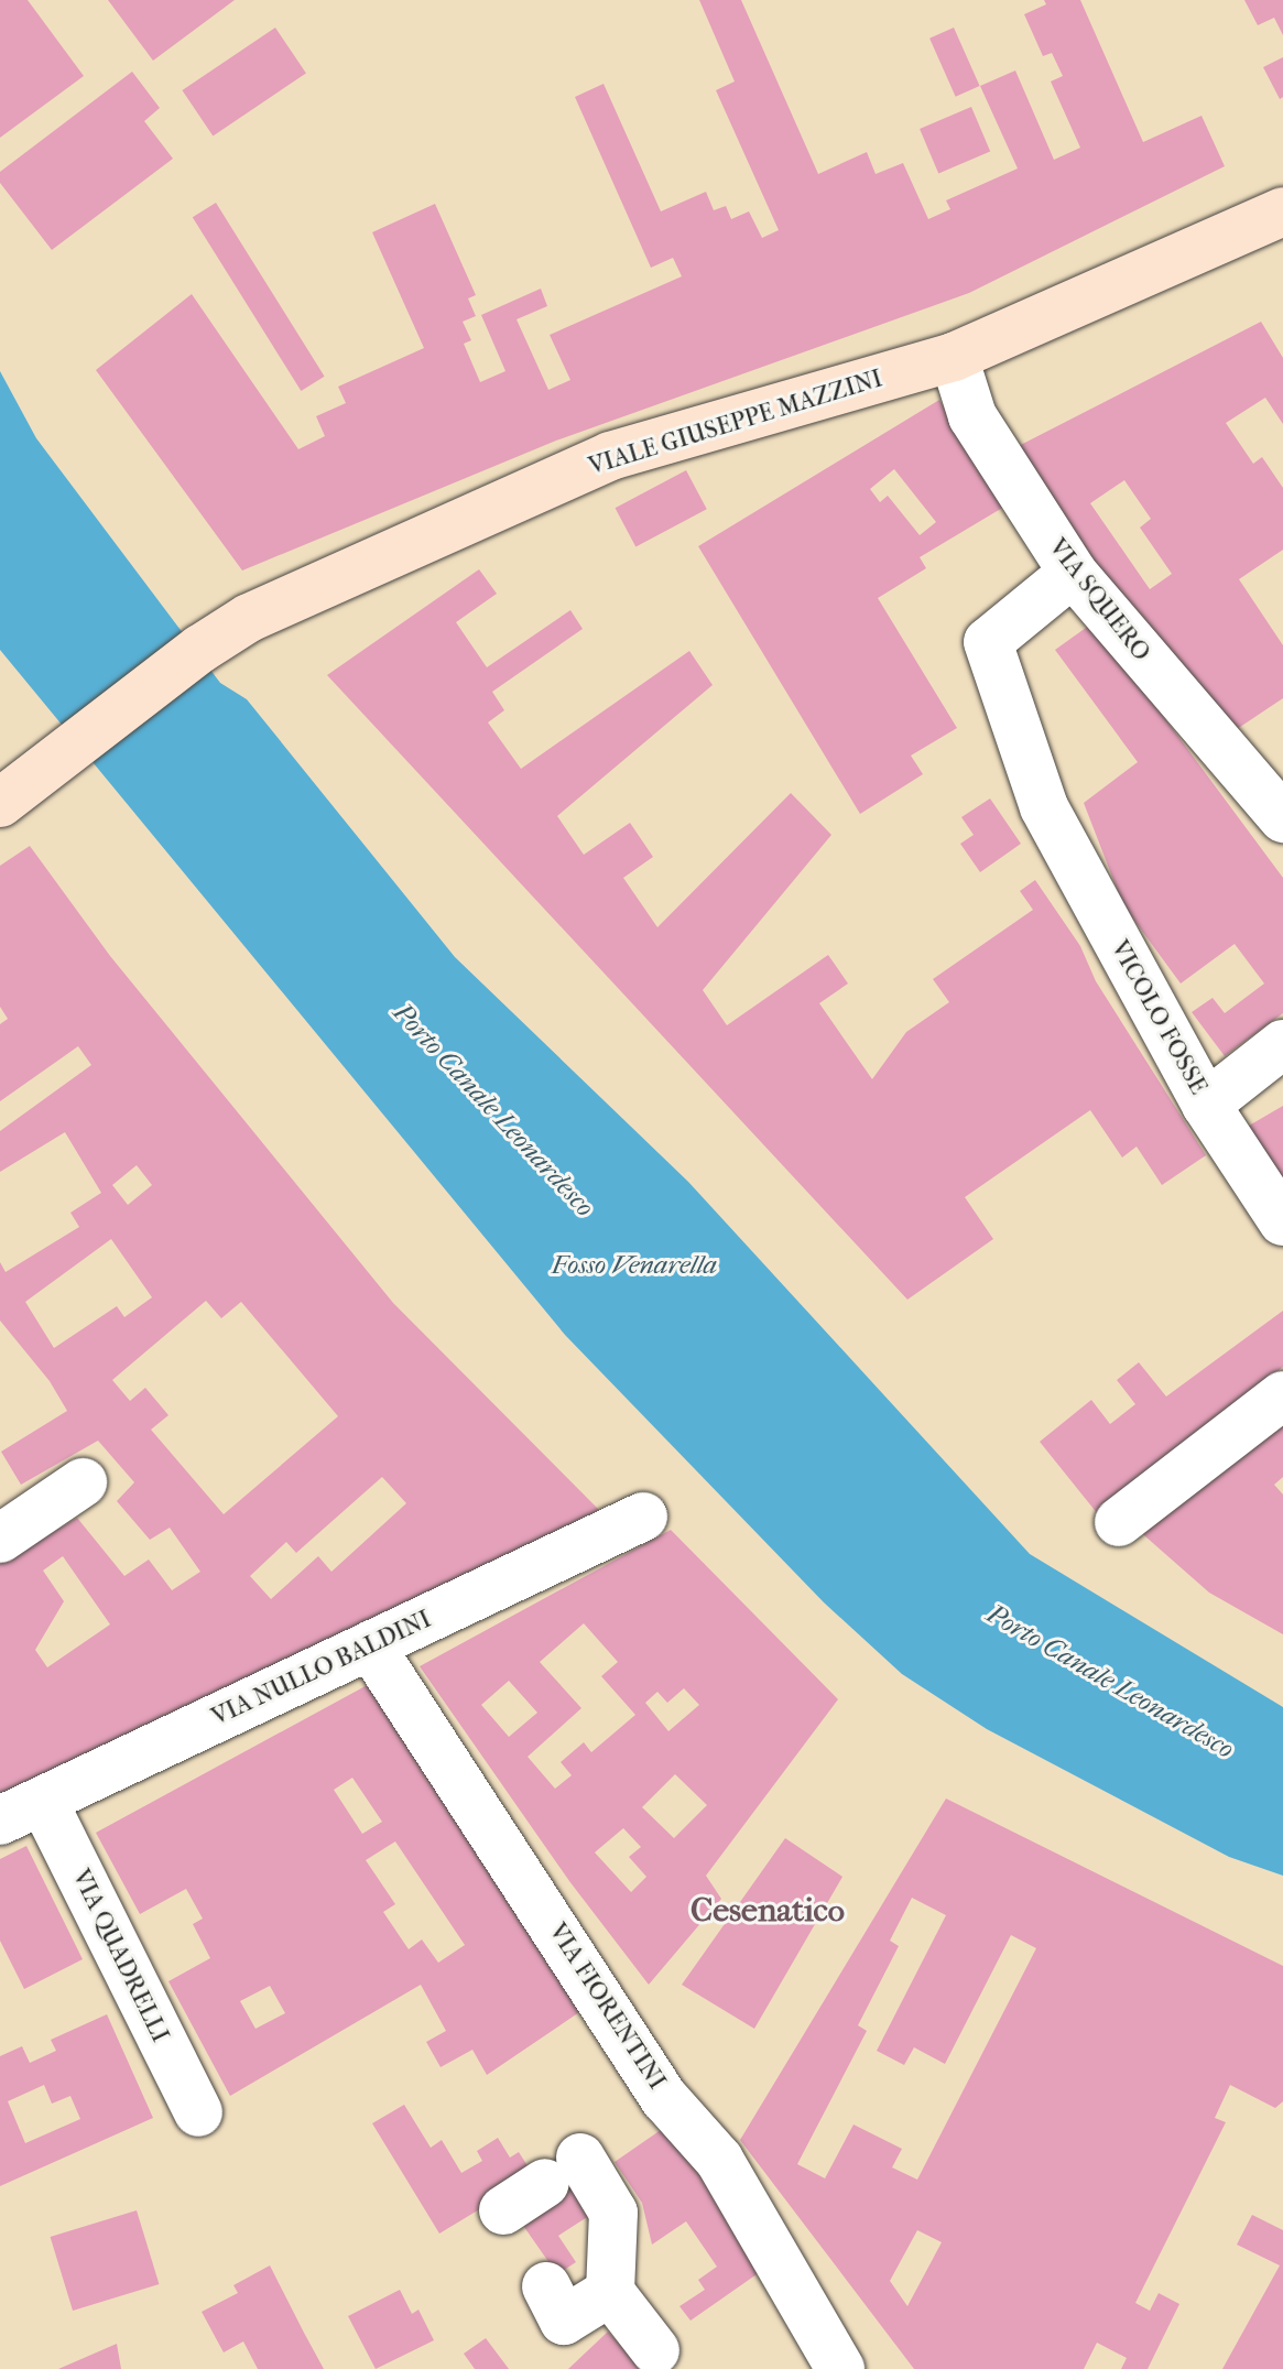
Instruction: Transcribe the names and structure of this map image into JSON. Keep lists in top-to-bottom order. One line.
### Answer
{"streets":{"street":["VIALE GIUSEPPE MAZZINI","VIA SQUERO","VICOLO FOSSE","VIA NULLO BALDINI","VIA QUADRELLI","VIA FIORENTINI"]},"crossings":[["VIALE GIUSEPPE MAZZINI","VIA SQUERO"],["VIA SQUERO","VICOLO FOSSE"],["VIA NULLO BALDINI","VIA QUADRELLI"],["VIA NULLO BALDINI","VIA FIORENTINI"]],"districts":["Cesenatico"],"water":["Porto Canale Leonardesco","Fosso Venarella"]}
